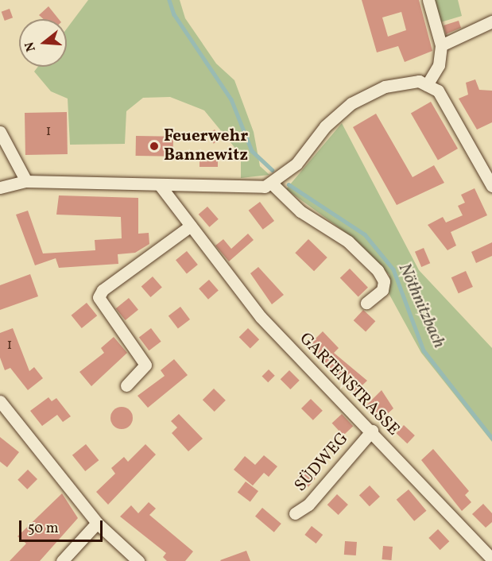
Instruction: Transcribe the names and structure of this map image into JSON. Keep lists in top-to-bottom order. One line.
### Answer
{"streets":{"street":["GARTENSTRASSE","SÜDWEG"]},"crossings":[["GARTENSTRASSE","SÜDWEG"]],"water":["Nöthnitzbach"],"places":["Feuerwehr Bannewitz"],"house_numbers":["1","1"],"scale_bar":"50 m","north":"left"}
